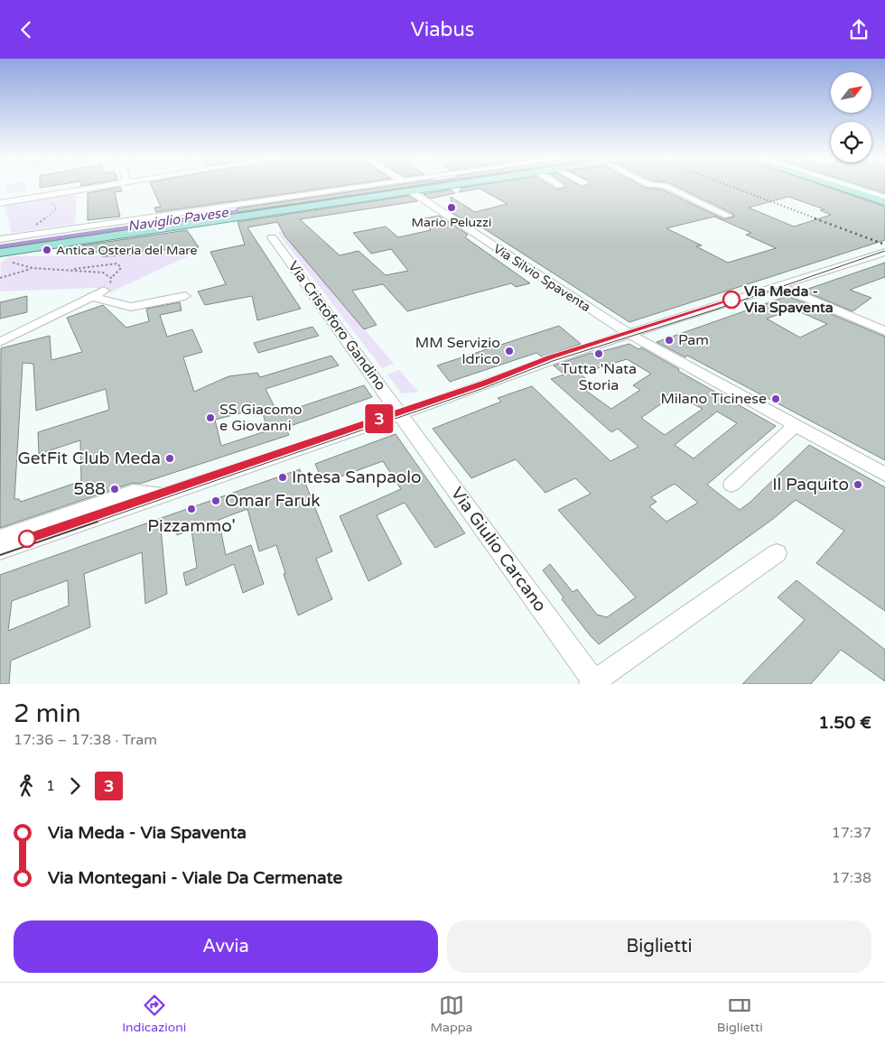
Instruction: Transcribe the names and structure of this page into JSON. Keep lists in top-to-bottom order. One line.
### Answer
{"streets":{"street":["Via Silvio Spaventa","Via Cristoforo Gandino","Via Giulio Carcano"]},"crossings":[["Via Cristoforo Gandino","Via Giulio Carcano"]],"water":["Naviglio Pavese"],"places":["Mario Peluzzi","Antica Osteria del Mare","Via Meda - Via Spaventa","Pam","MM Servizio Idrico","Tutta 'Nata Storia","Milano Ticinese","SS Giacomo e Giovanni","GetFit Club Meda","Intesa Sanpaolo","Il Paquito","588","Omar Faruk","Pizzammo'"],"lines":["tram line 3"],"north":"top right","page":{"header":"Viabus","on_map":"3","heading":["2 min","17:36 – 17:38 · Tram","1.50 €"],"legs":["1","3"],"list":[{"name":"Via Meda - Via Spaventa","value":"17:37"},{"name":"Via Montegani - Viale Da Cermenate","value":"17:38"}],"buttons":["Avvia","Biglietti"],"tabs":["Indicazioni","Mappa","Biglietti"]}}
